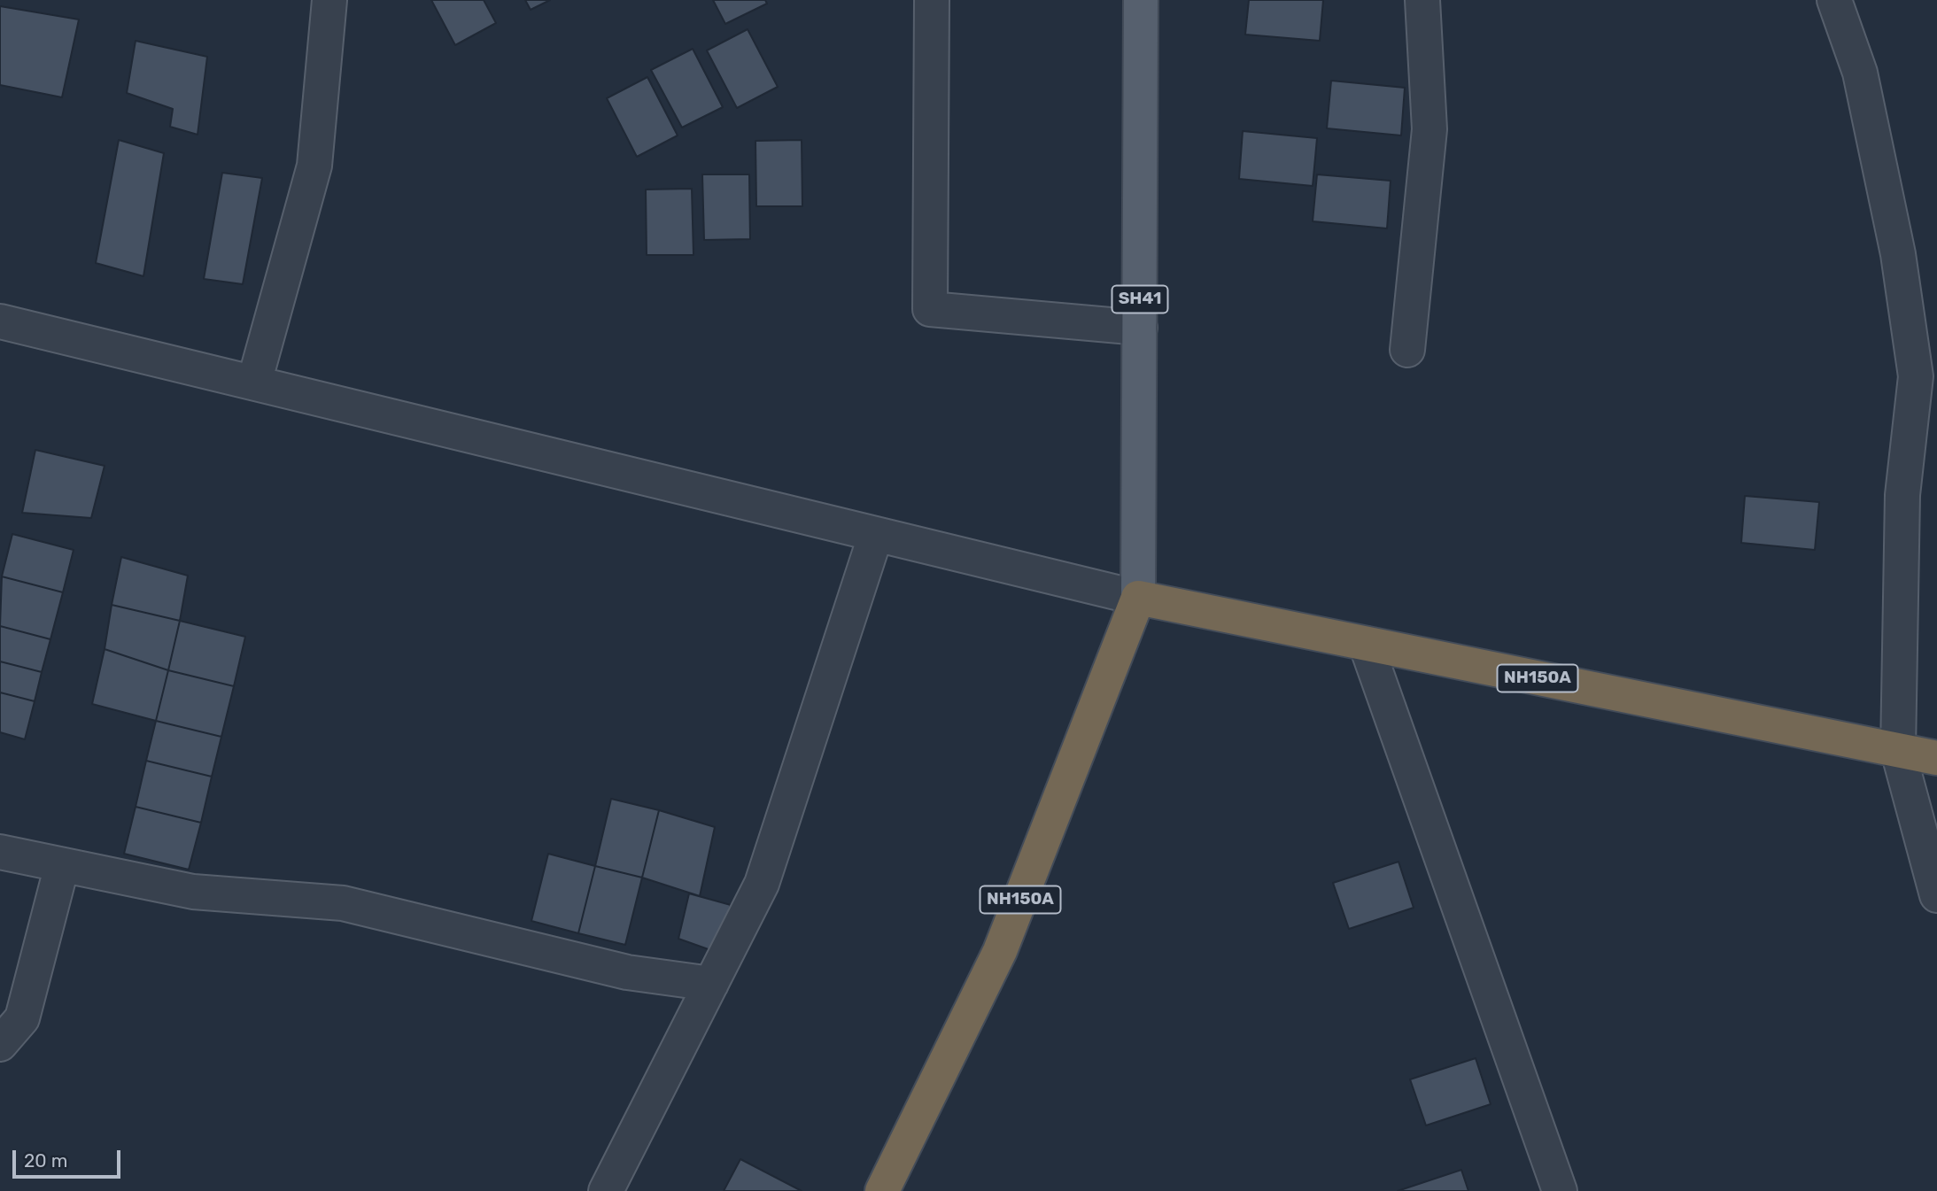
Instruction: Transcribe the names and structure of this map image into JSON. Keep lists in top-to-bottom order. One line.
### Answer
{"streets":{"highway":["NH150A"],"main road":["SH41"]},"crossings":[["SH41","NH150A"]],"scale_bar":"20 m"}
